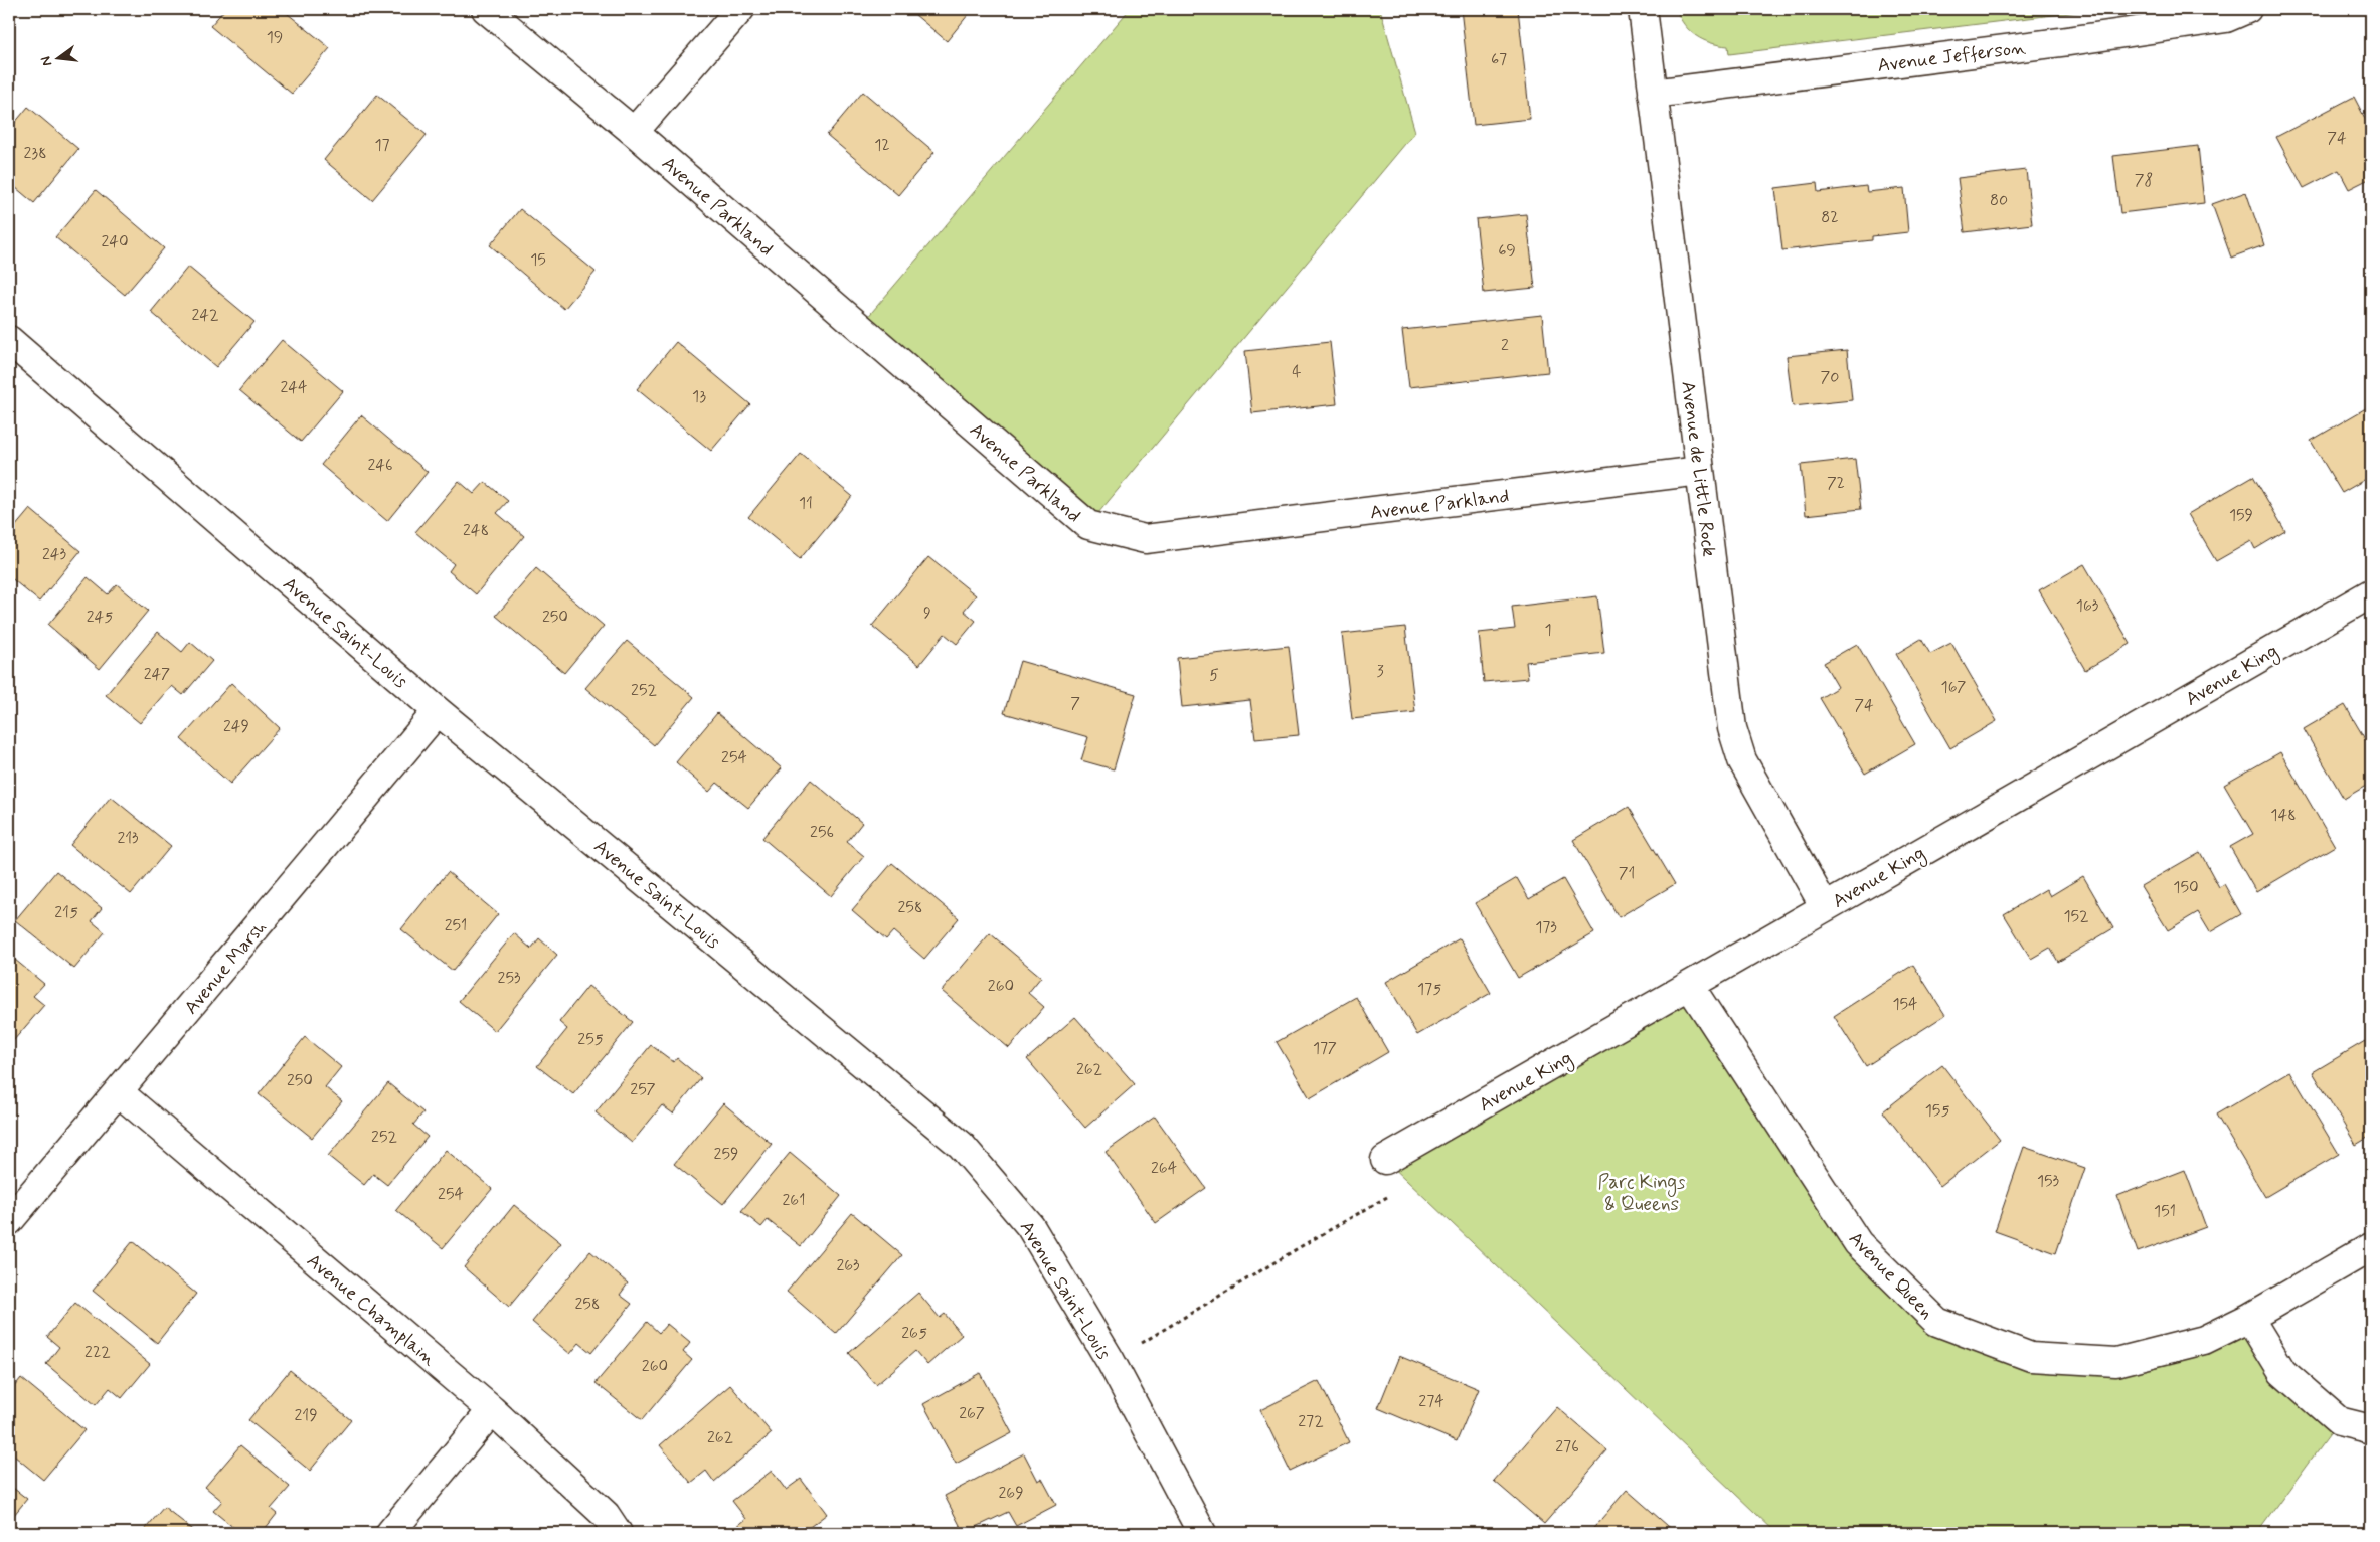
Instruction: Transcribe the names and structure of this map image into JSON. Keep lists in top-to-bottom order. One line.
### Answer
{"streets":{"street":["Avenue Jefferson","Avenue Parkland","Avenue de Little Rock","Avenue Saint-Louis","Avenue King","Avenue Marsh","Avenue Queen","Avenue Champlain"]},"crossings":[["Avenue Jefferson","Avenue de Little Rock"],["Avenue Parkland","Avenue de Little Rock"],["Avenue de Little Rock","Avenue King"],["Avenue Saint-Louis","Avenue Marsh"],["Avenue King","Avenue Queen"],["Avenue Marsh","Avenue Champlain"]],"parks":["Parc Kings & Queens"],"house_numbers":["19","67","74","17","12","238","78","80","82","240","69","15","242","2","4","70","244","13","246","72","11","159","248","243","163","9","245","250","1","3","247","5","167","252","7","74","249","254","148","256","213","71","150","258","215","152","251","173","253","260","175","154","255","177","262","250","257","155","252","259","264","153","254","261","151","263","258","265","222","260","274","267","219","272","262","276","269"],"north":"left"}
